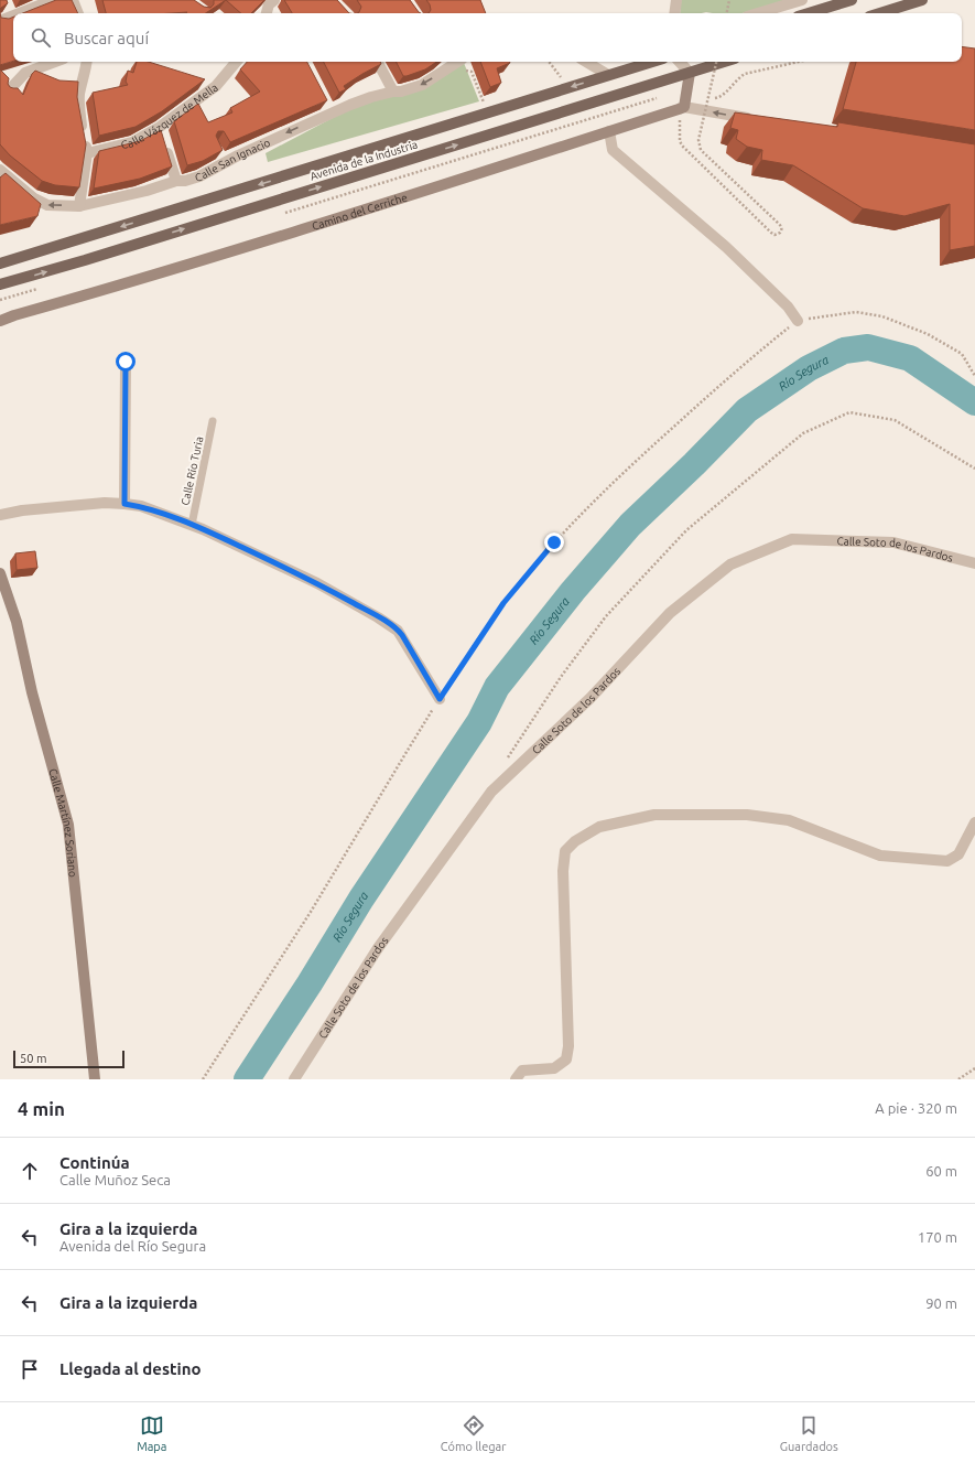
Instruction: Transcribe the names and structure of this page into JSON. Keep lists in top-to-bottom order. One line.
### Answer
{"streets":{"main road":["Avenida de la Industria"],"street":["Calle Vázquez de Mella","Calle San Ignacio","Camino del Cerriche","Calle Soto de los Pardos","Calle Martínez Soriano"],"lane":["Calle Río Turia"]},"one_way":["Calle San Ignacio"],"water":["Río Segura"],"scale_bar":"50 m","page":{"search":"Buscar aquí","scale":"50 m","heading":["4 min","A pie · 320 m"],"list":[["Continúa","Calle Muñoz Seca","60 m"],["Gira a la izquierda","Avenida del Río Segura","170 m"],["Gira a la izquierda","90 m"],"Llegada al destino"],"nav":["Mapa","Cómo llegar","Guardados"]}}
